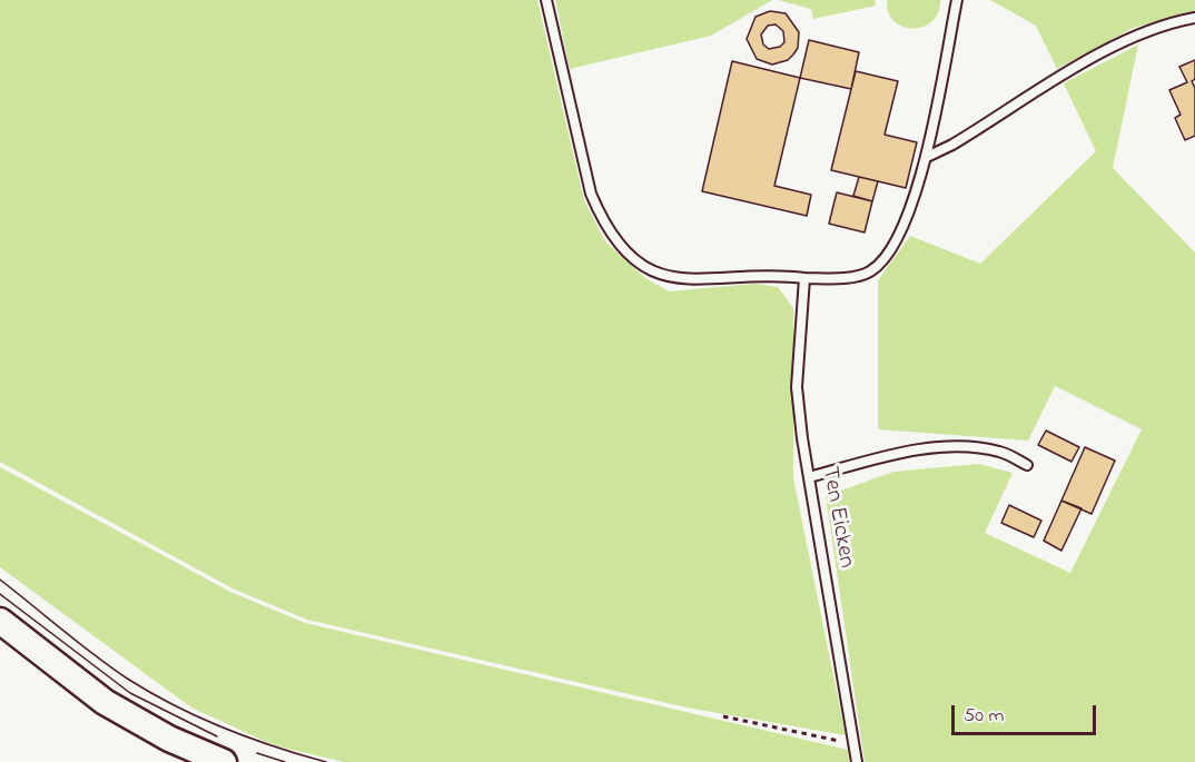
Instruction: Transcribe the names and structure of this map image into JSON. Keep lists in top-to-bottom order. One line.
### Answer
{"streets":{"lane":["Ten Eicken"]},"scale_bar":"50 m"}
